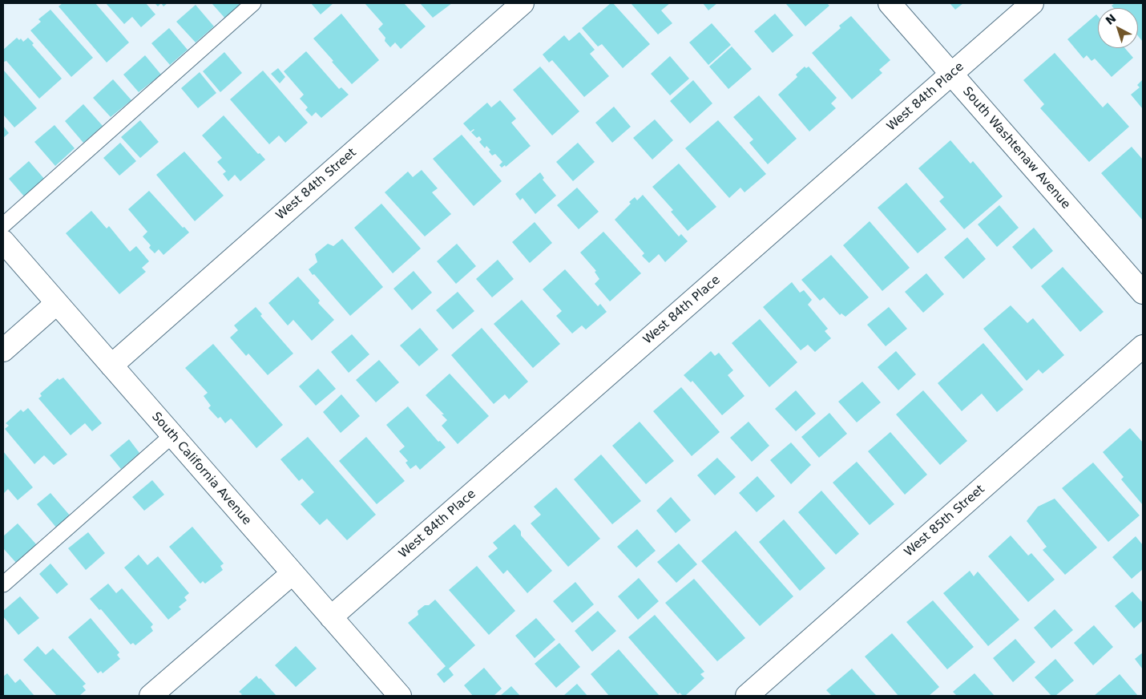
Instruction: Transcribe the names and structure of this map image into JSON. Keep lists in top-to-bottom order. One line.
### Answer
{"streets":{"street":["West 84th Place","South Washtenaw Avenue","West 84th Street","South California Avenue","West 85th Street"]},"crossings":[["West 84th Place","South Washtenaw Avenue"],["West 84th Place","South California Avenue"],["West 84th Street","South California Avenue"]],"north":"top left"}
